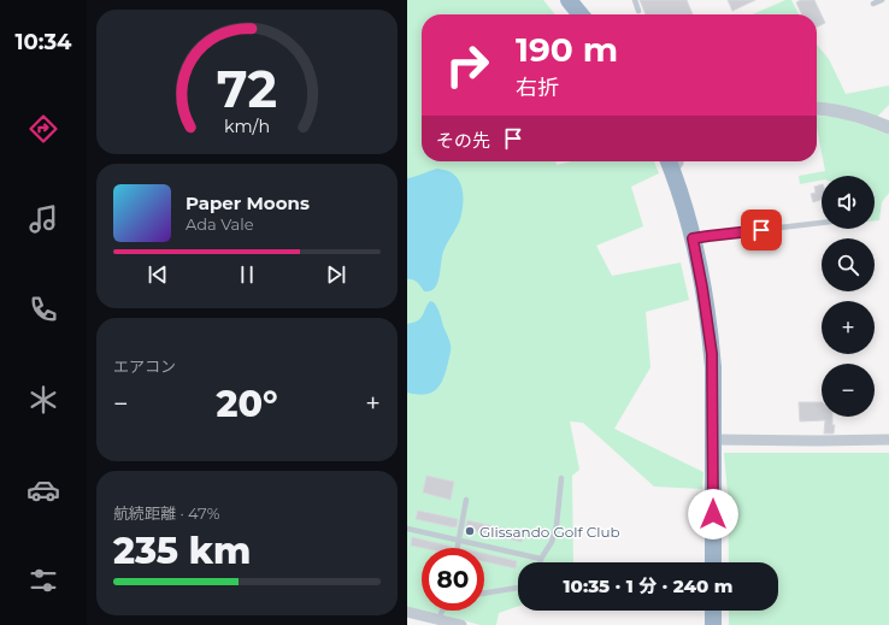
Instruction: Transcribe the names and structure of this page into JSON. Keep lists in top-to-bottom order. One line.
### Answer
{"places":["Glissando Golf Club"],"page":{"tabs":"10:34","turn":["190 m","右折"],"then":"その先","map_buttons":["+","−"],"song":["Paper Moons","Ada Vale"],"tile":["エアコン",["航続距離 · 47%","235 km"]],"heat":["−","20°","+"],"limit":"80","trip":"10:35 · 1 分 · 240 m","gauge":["72","km/h"]}}
